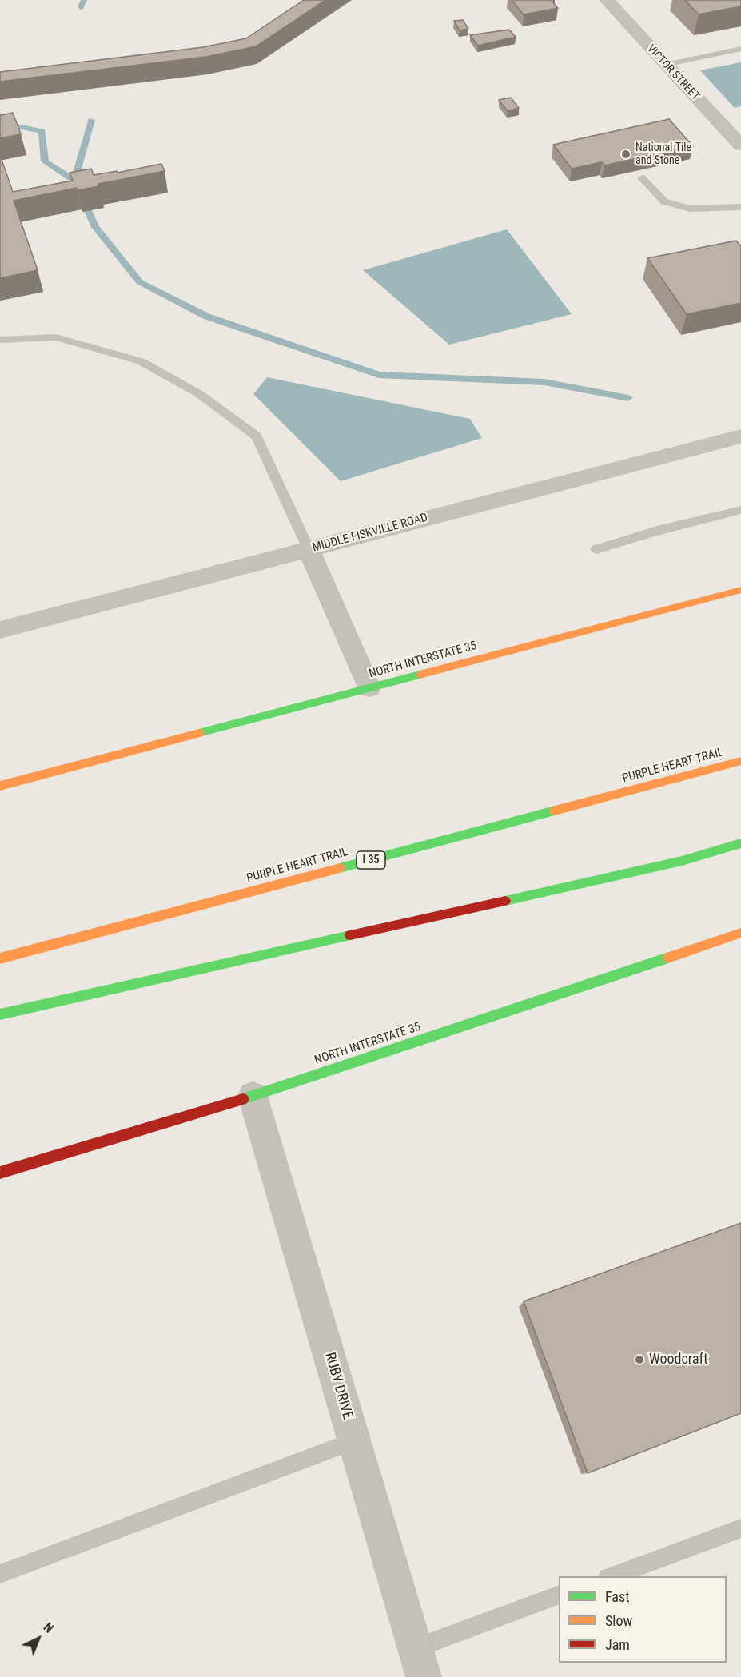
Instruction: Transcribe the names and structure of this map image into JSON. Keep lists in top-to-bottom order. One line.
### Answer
{"streets":{"main road":["NORTH INTERSTATE 35","PURPLE HEART TRAIL","I 35"],"street":["VICTOR STREET","MIDDLE FISKVILLE ROAD","RUBY DRIVE"]},"crossings":[["NORTH INTERSTATE 35","RUBY DRIVE"]],"places":["National Tile and Stone","Woodcraft"],"legend":["Fast","Slow","Jam"],"north":"top right"}
